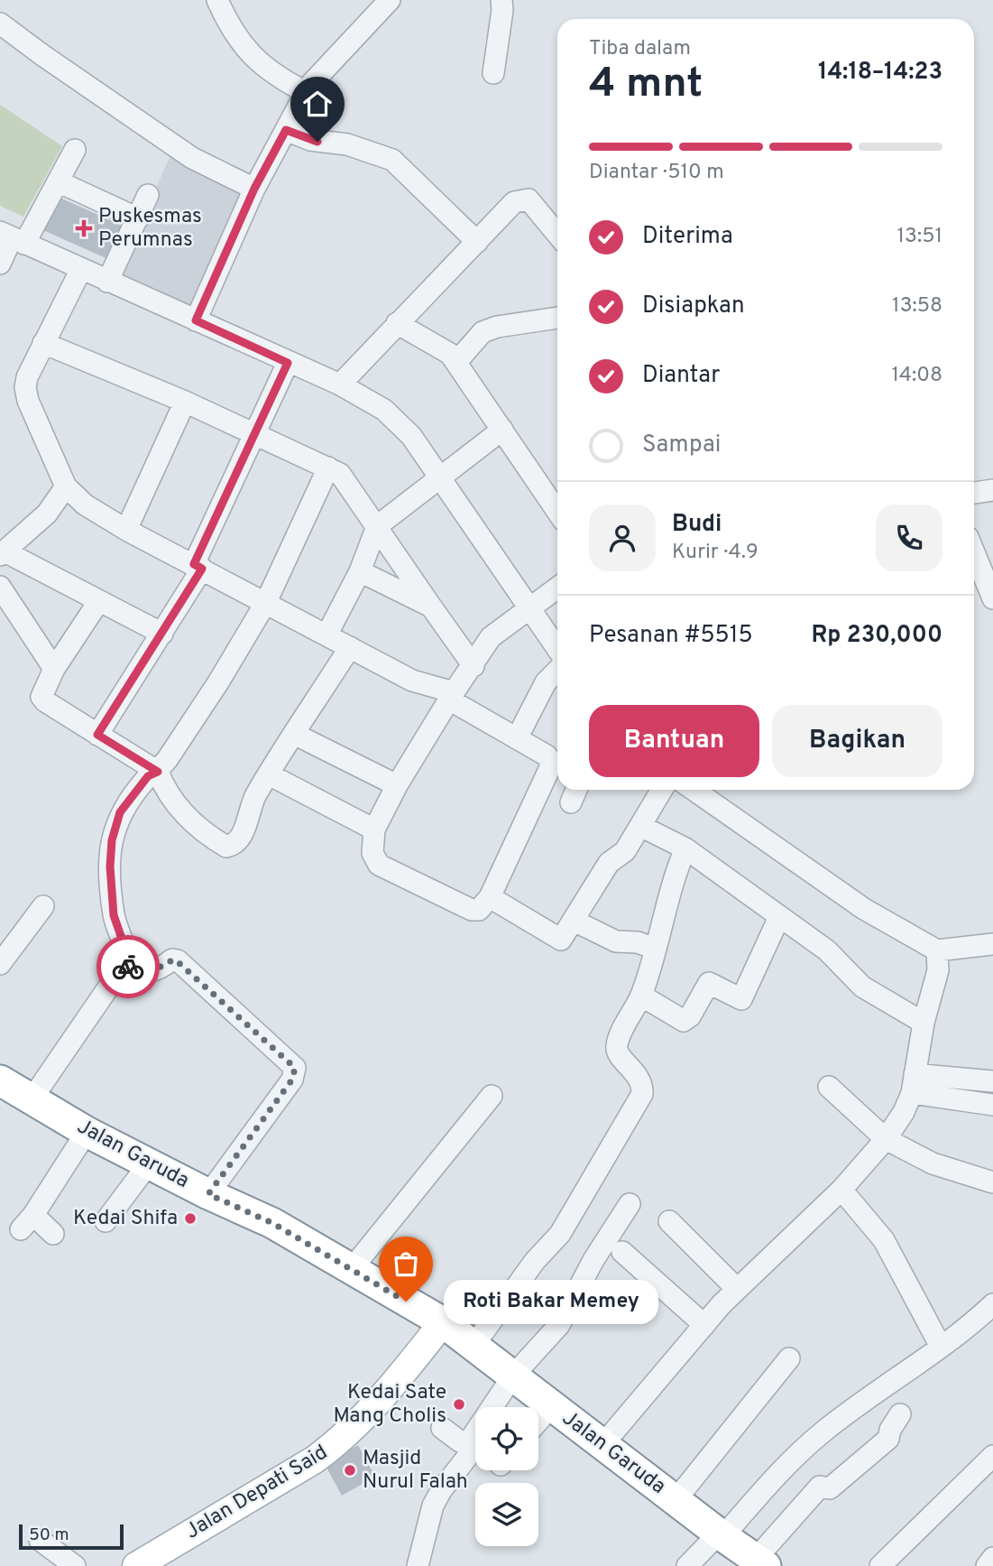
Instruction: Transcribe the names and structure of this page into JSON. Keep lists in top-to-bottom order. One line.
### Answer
{"streets":{"highway":["Jalan Garuda"],"main road":["Jalan Depati Said"]},"crossings":[["Jalan Garuda","Jalan Depati Said"]],"places":{"health":["Puskesmas Perumnas"],"other":["Kedai Shifa","Roti Bakar Memey","Kedai Sate Mang Cholis","Masjid Nurul Falah"]},"scale_bar":"50 m","page":{"heading":["4 mnt","Tiba dalam","14:18–14:23"],"panel":["Budi","Kurir · 4.9","Pesanan #5515","Rp 230,000"],"bar":"Diantar · 510 m","list":[["Diterima","13:51"],["Disiapkan","13:58"],["Diantar","14:08"],"Sampai"],"buttons":["Bantuan","Bagikan"],"bubble":"Roti Bakar Memey","scale":"50 m"}}
